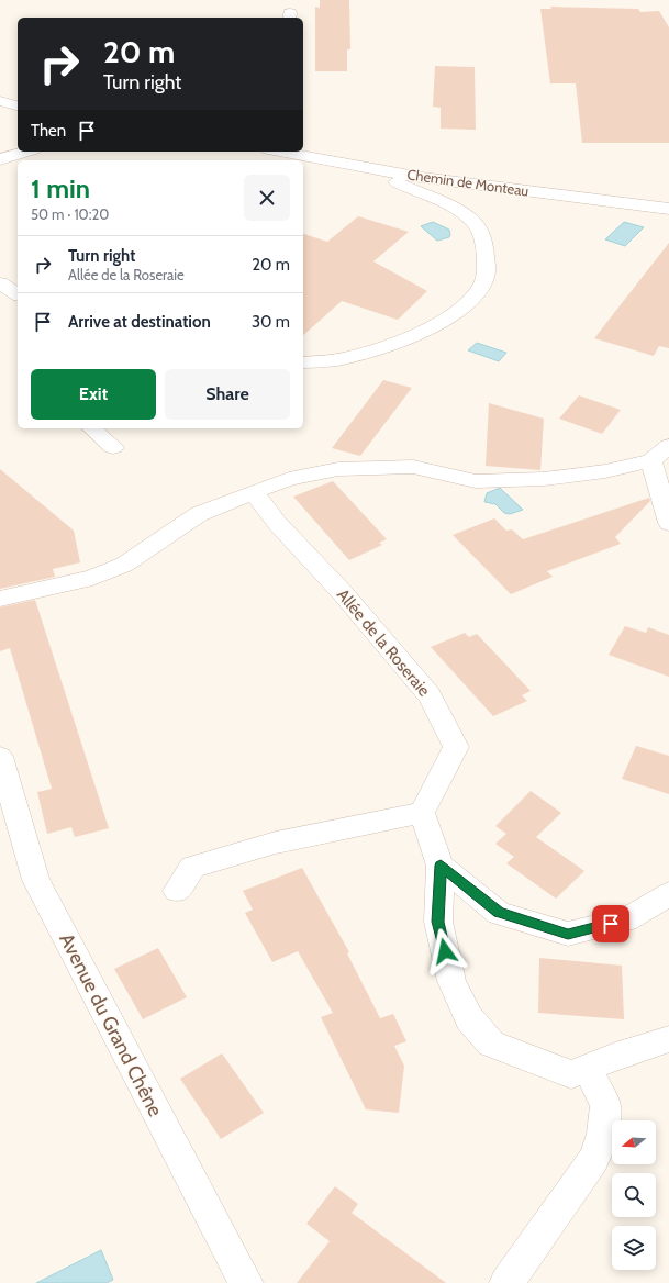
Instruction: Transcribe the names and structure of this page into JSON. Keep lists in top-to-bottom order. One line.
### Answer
{"streets":{"street":["Chemin de Monteau","Allée de la Roseraie","Avenue du Grand Chêne"]},"north":"left","page":{"turn":["20 m","Turn right"],"then":"Then","heading":["1 min","50 m · 10:20"],"list":[{"name":"Turn right","note":"Allée de la Roseraie","value":"20 m"},{"name":"Arrive at destination","value":"30 m"}],"buttons":["Exit","Share"]}}
